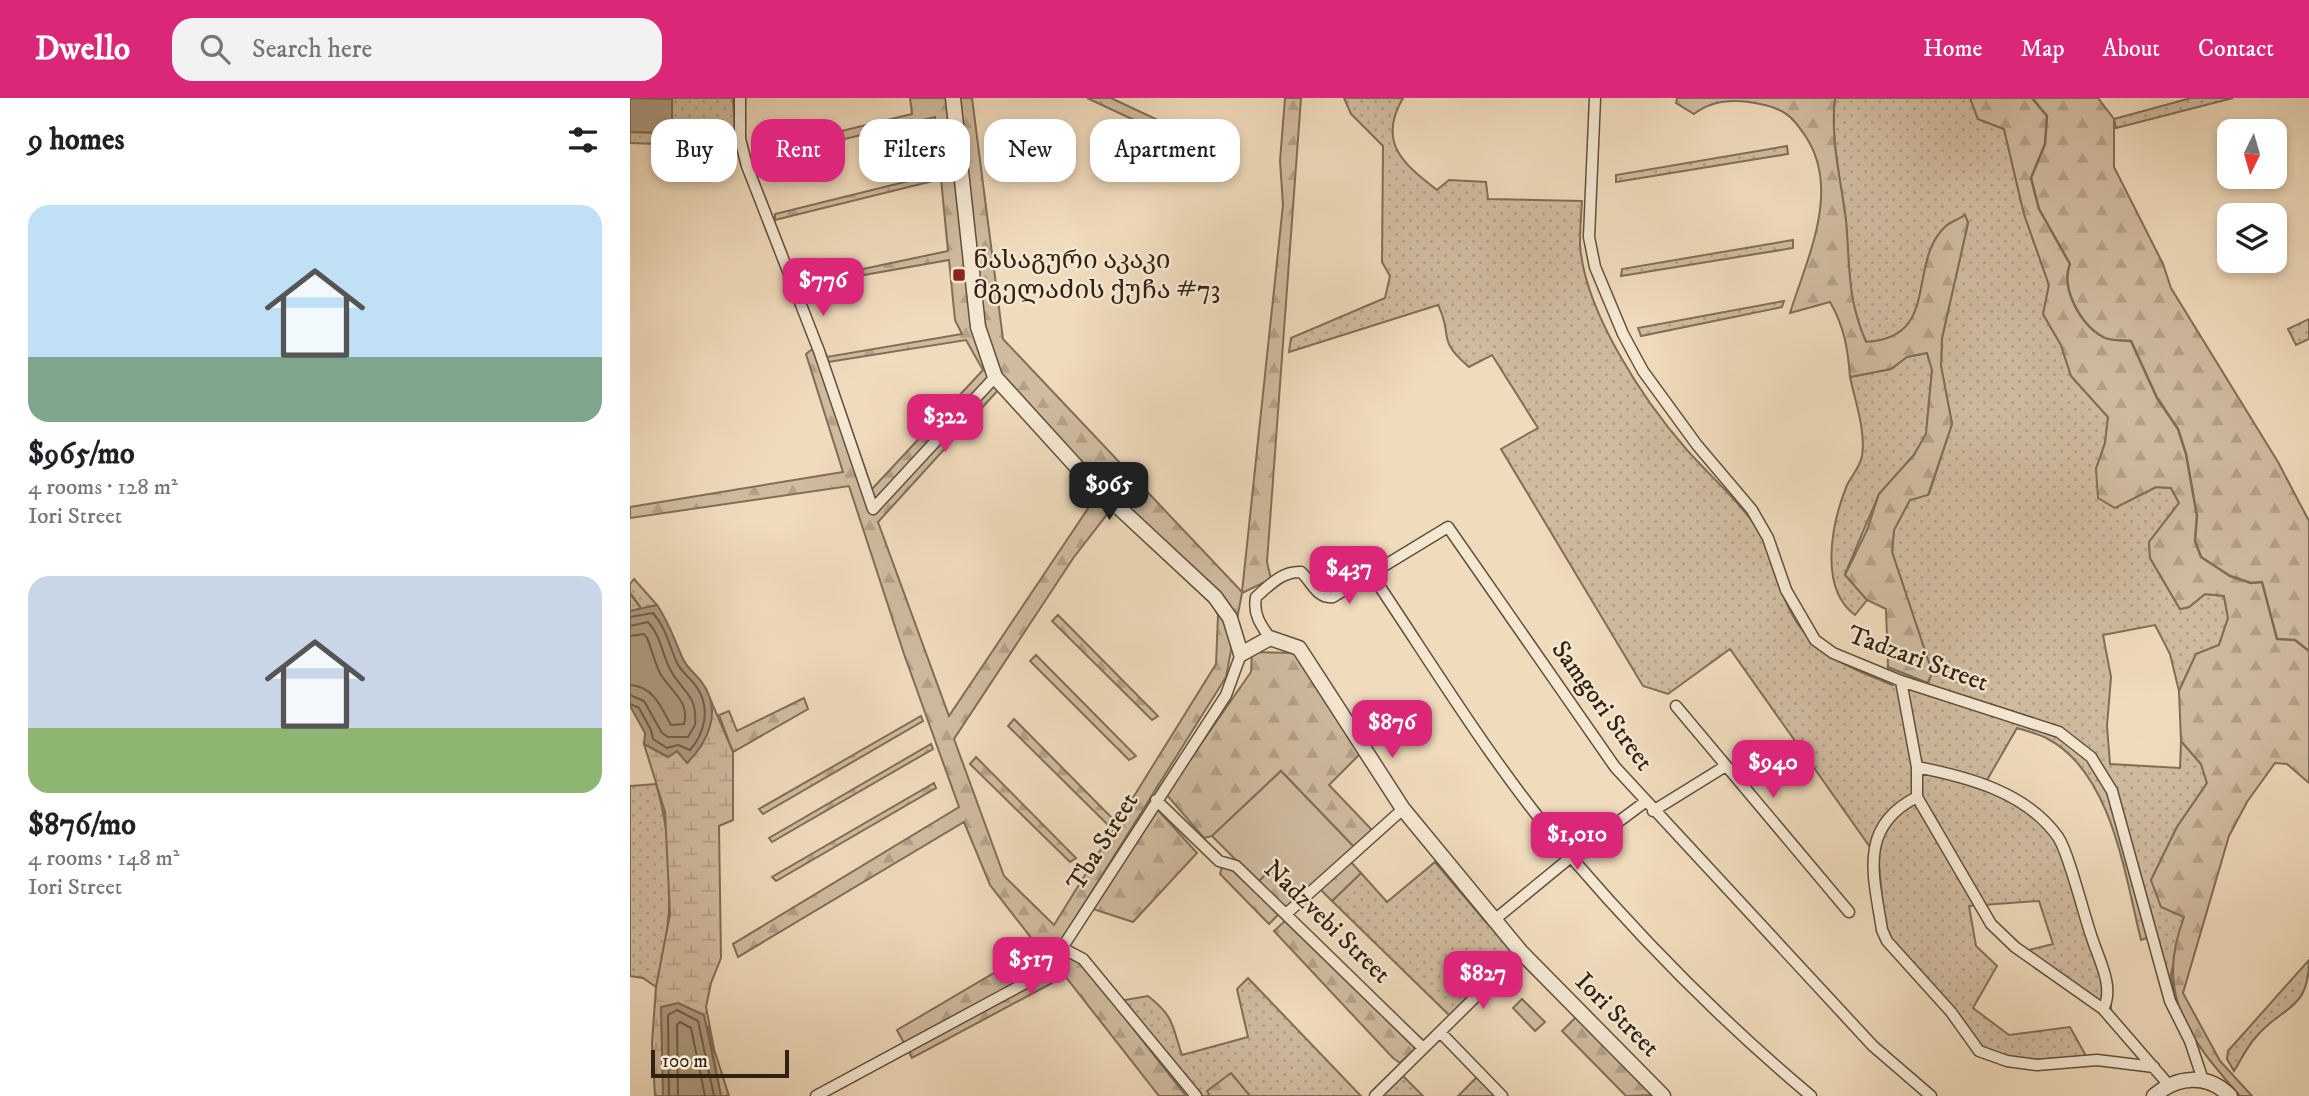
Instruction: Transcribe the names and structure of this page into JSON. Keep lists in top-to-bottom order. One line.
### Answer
{"streets":{"street":["Tadzari Street","Samgori Street","Tba Street","Nadzvebi Street","Iori Street"]},"crossings":[["Samgori Street","Iori Street"],["Tba Street","Nadzvebi Street"]],"places":{"transit":["ნასაგური აკაკი მგელაძის ქუჩა #73"]},"scale_bar":"100 m","north":"bottom","page":{"header":"Dwello","search":"Search here","nav":["Home","Map","About","Contact"],"heading":"9 homes","chip":["Buy","Rent","Filters","New","Apartment"],"list":[{"name":"$965/mo","note":"4 rooms · 128 m² · Iori Street"},{"name":"$876/mo","note":"4 rooms · 148 m² · Iori Street"}],"price":["$776","$322","$965","$437","$876","$940","$1,010","$517","$827"],"scale":"100 m"}}
